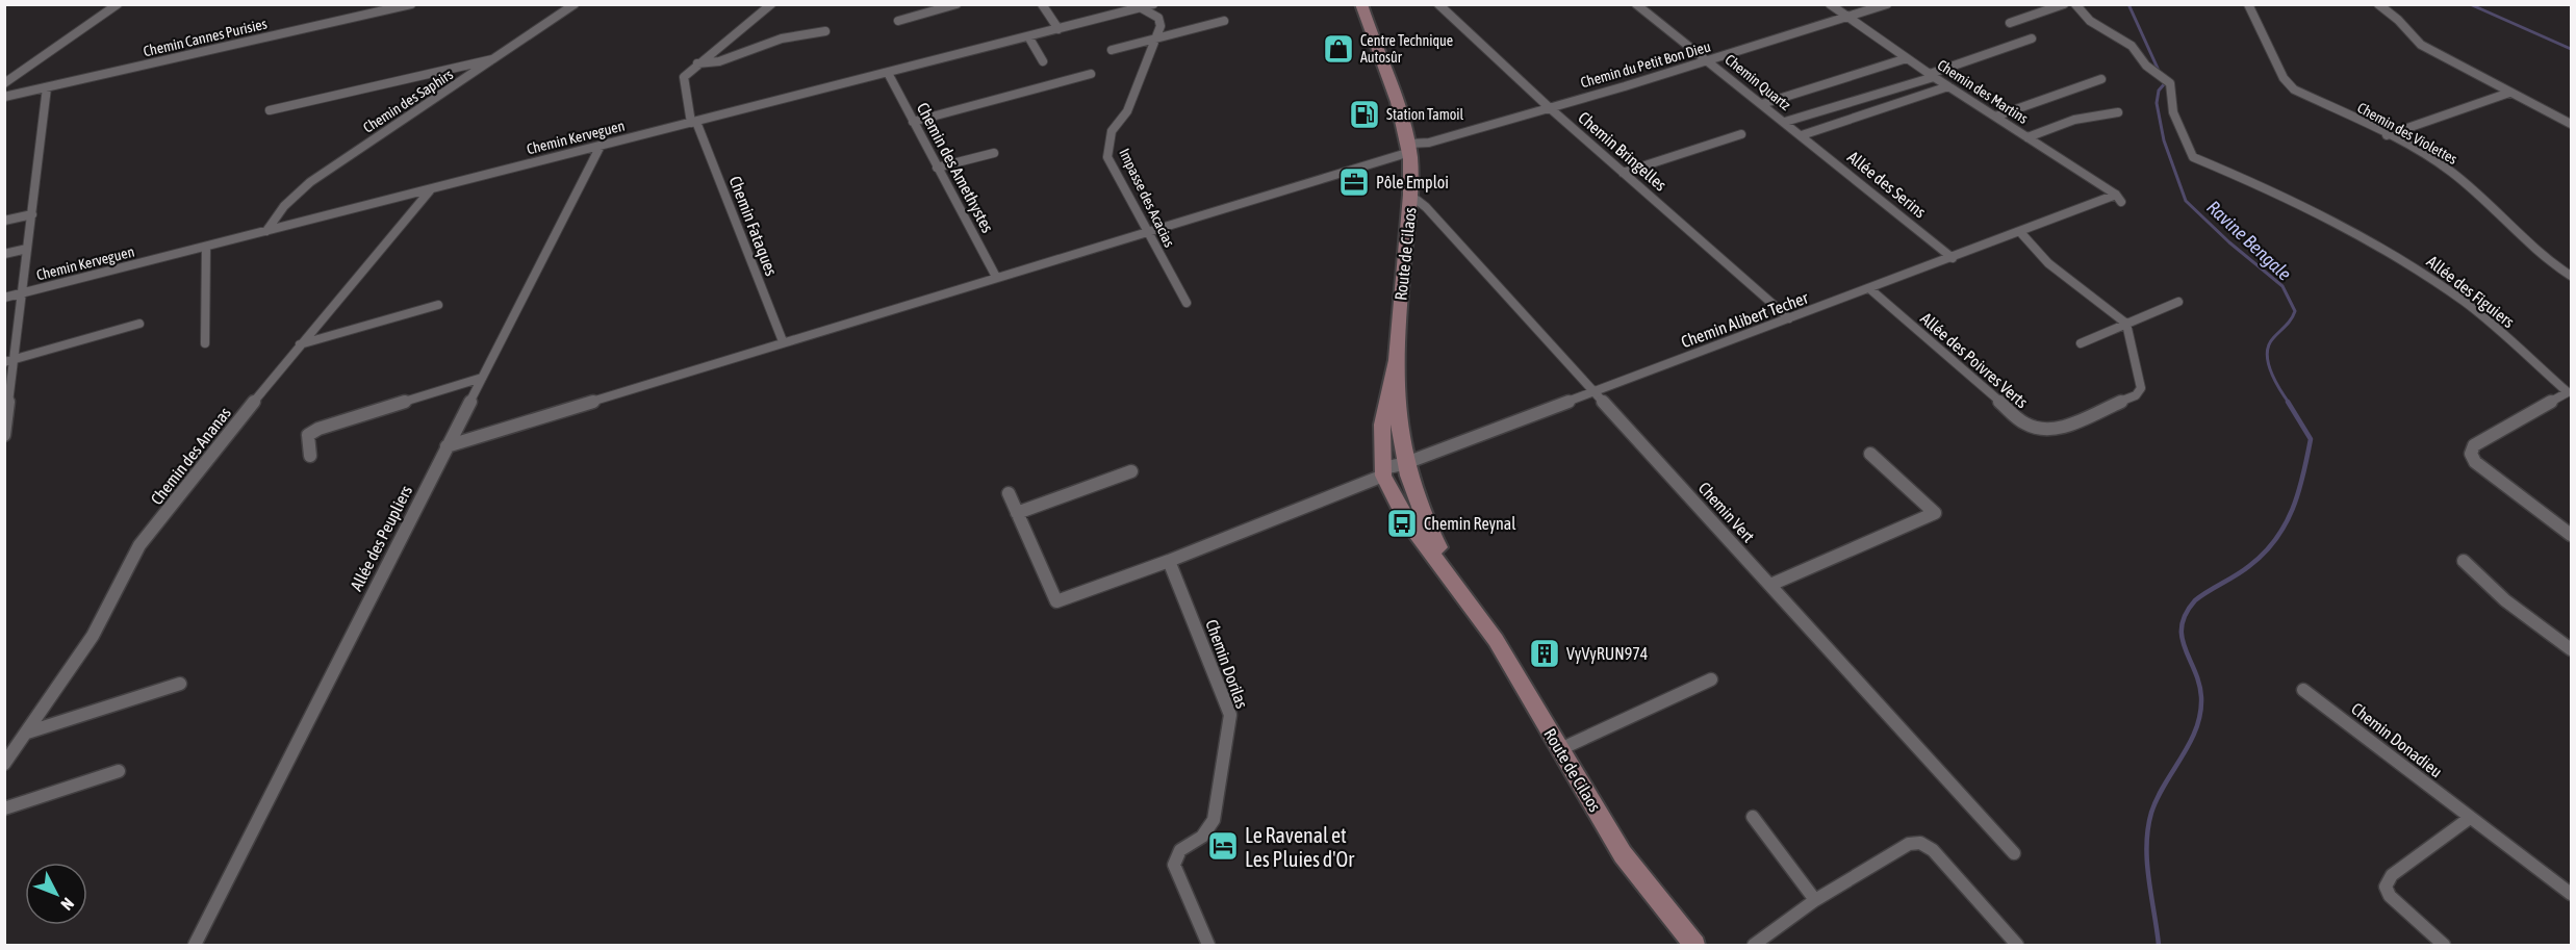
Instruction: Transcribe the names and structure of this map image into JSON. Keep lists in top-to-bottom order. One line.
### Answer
{"streets":{"main road":["Route de Cilaos"],"street":["Chemin Cannes Purisies","Chemin du Petit Bon Dieu","Chemin Quartz","Chemin des Martins","Chemin des Saphirs","Chemin des Violettes","Chemin Kerveguen","Chemin Bringelles","Chemin des Amethystes","Allée des Serins","Impasse des Acacias","Chemin Fataques","Allée des Figuiers","Chemin Alibert Techer","Allée des Poivres Verts","Chemin des Ananas","Chemin Vert","Allée des Peupliers","Chemin Dorilas","Chemin Donadieu"]},"crossings":[["Chemin du Petit Bon Dieu","Chemin Quartz"],["Chemin du Petit Bon Dieu","Chemin des Martins"],["Chemin du Petit Bon Dieu","Chemin Bringelles"],["Chemin du Petit Bon Dieu","Chemin des Amethystes"],["Chemin du Petit Bon Dieu","Impasse des Acacias"],["Chemin du Petit Bon Dieu","Chemin Fataques"],["Chemin du Petit Bon Dieu","Route de Cilaos"],["Chemin du Petit Bon Dieu","Allée des Peupliers"],["Chemin Quartz","Allée des Serins"],["Chemin des Martins","Chemin Alibert Techer"],["Chemin des Saphirs","Chemin Kerveguen"],["Chemin Kerveguen","Chemin des Amethystes"],["Chemin Kerveguen","Chemin Fataques"],["Chemin Kerveguen","Chemin des Ananas"],["Chemin Kerveguen","Allée des Peupliers"],["Chemin Bringelles","Chemin Alibert Techer"],["Allée des Serins","Chemin Alibert Techer"],["Route de Cilaos","Chemin Alibert Techer"],["Route de Cilaos","Chemin Vert"],["Chemin Alibert Techer","Allée des Poivres Verts"],["Chemin Alibert Techer","Chemin Vert"]],"water":["Ravine Bengale"],"places":{"shop":["Centre Technique Autosûr"],"fuel station":["Station Tamoil"],"office":["Pôle Emploi"],"bus stop":["Chemin Reynal"],"building":["VyVyRUN974"],"hotel":["Le Ravenal et Les Pluies d'Or"]},"north":"bottom right"}
